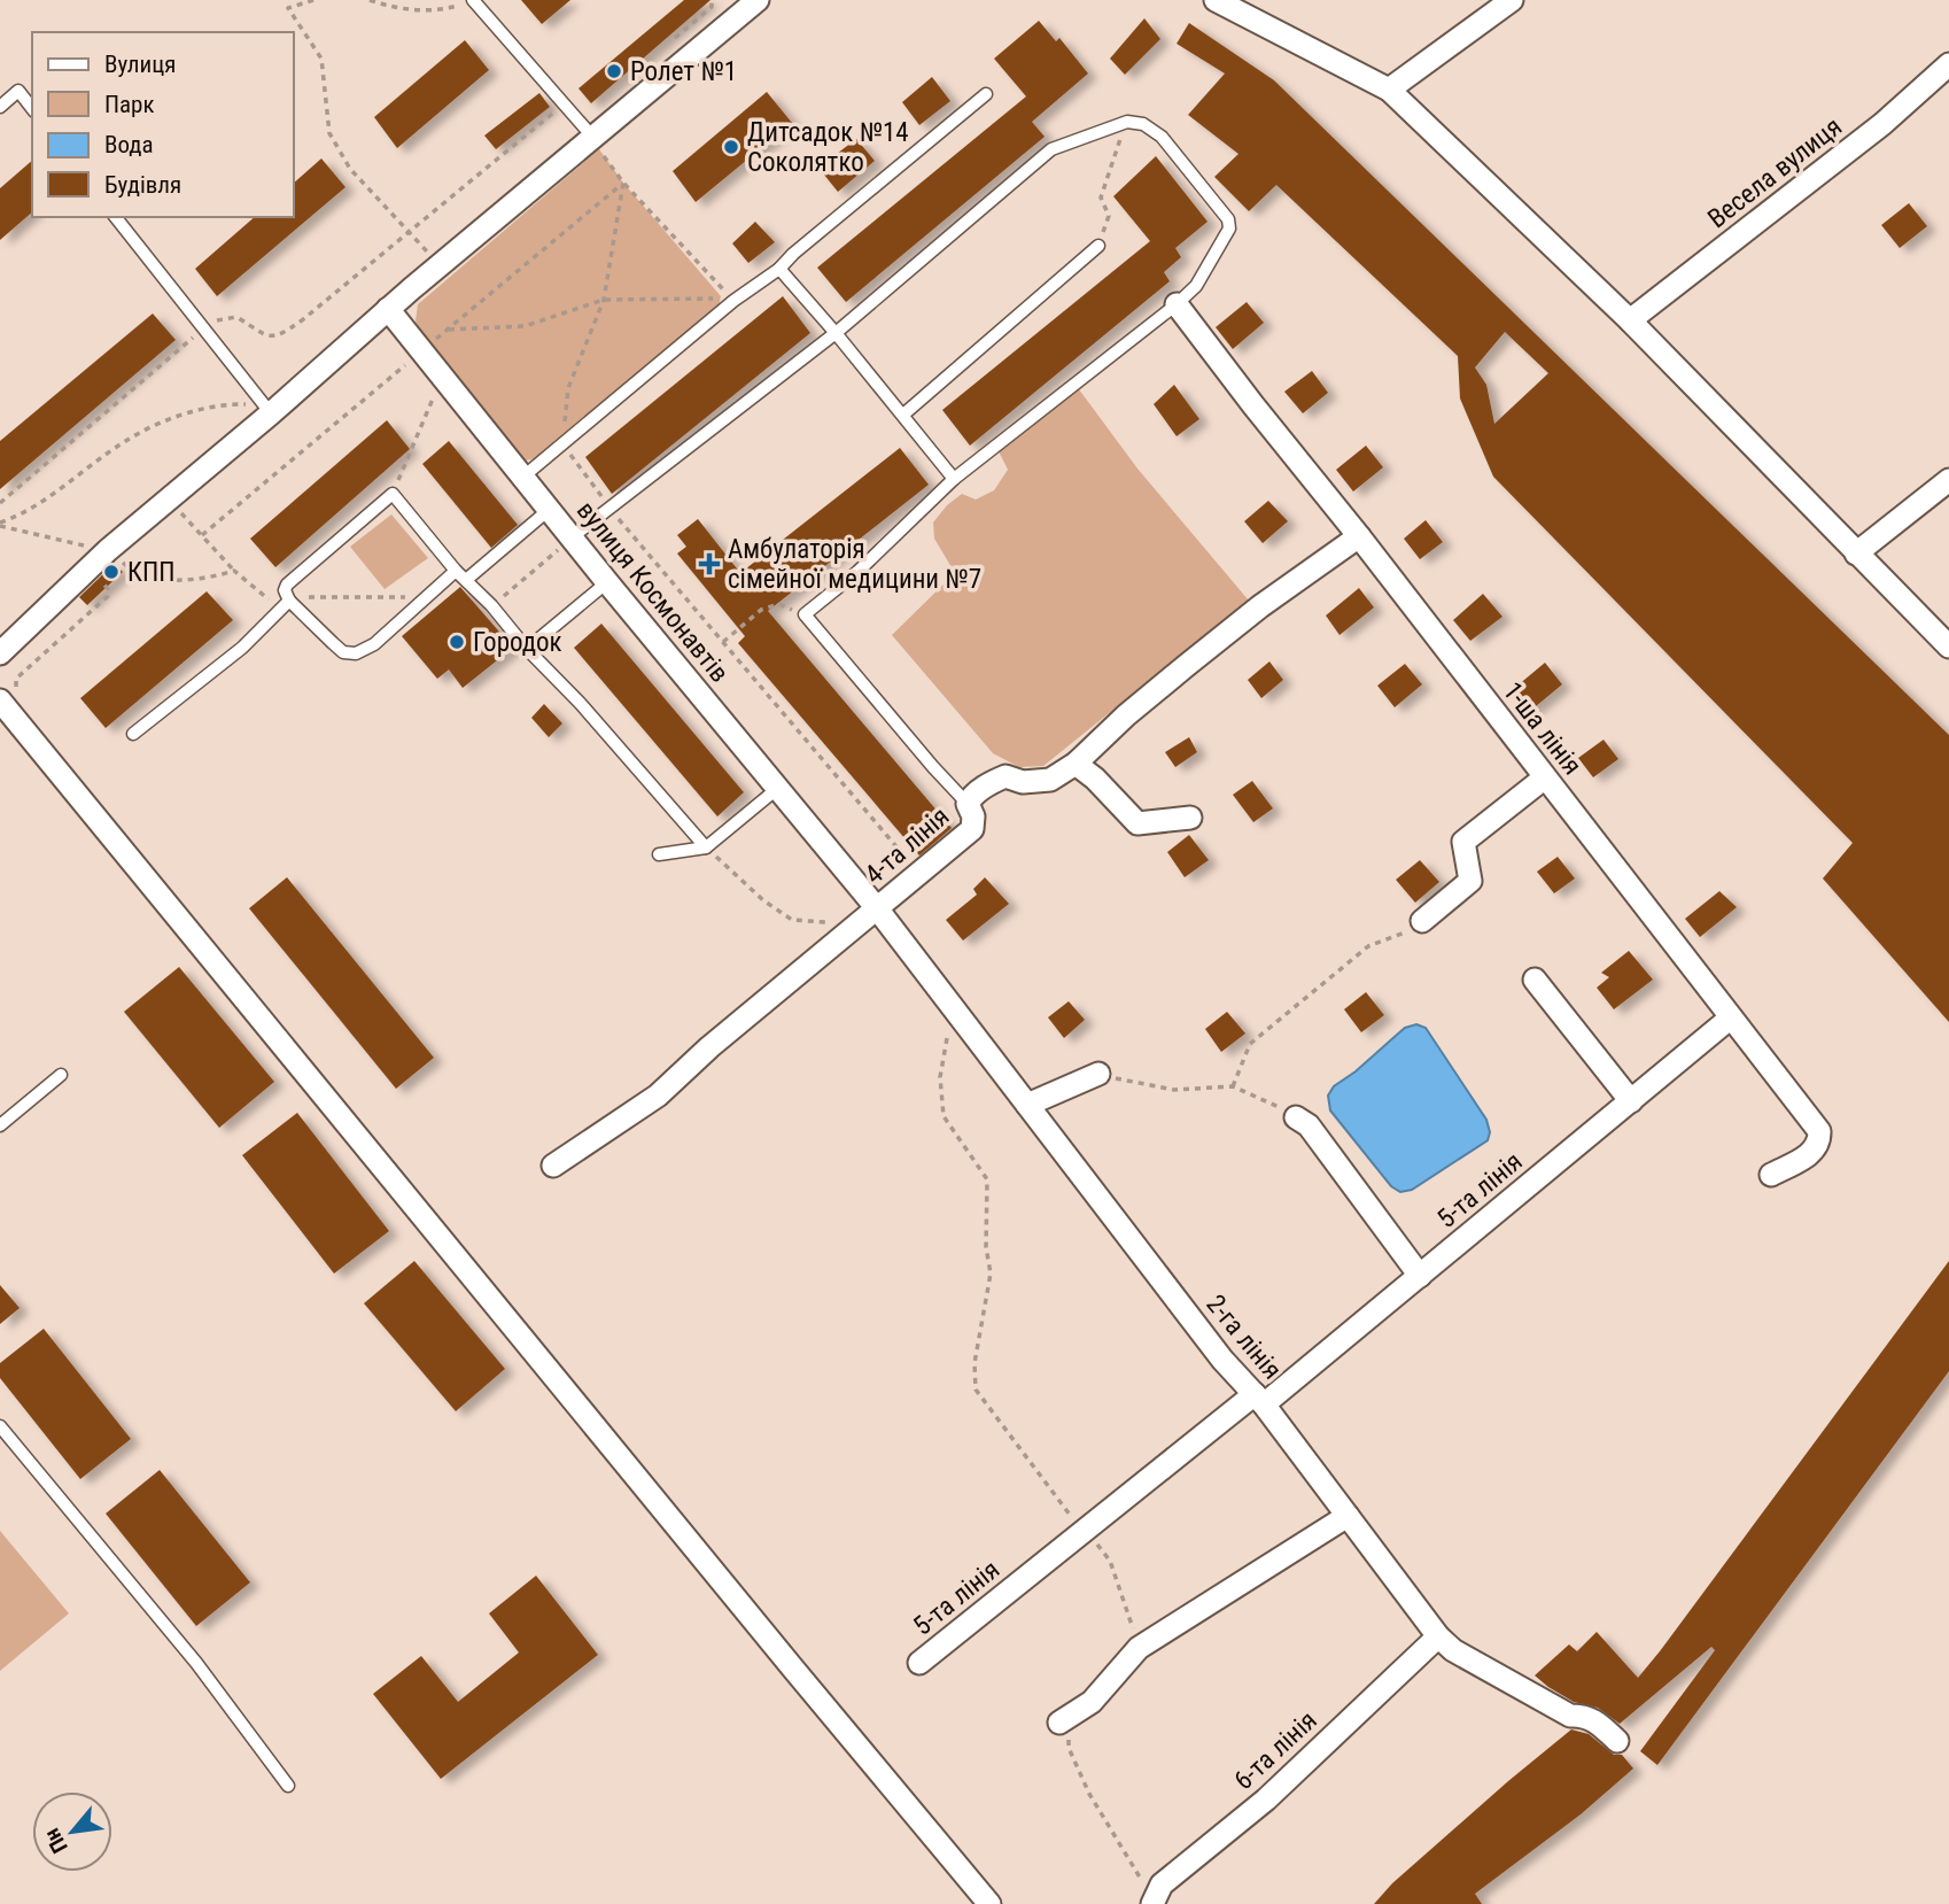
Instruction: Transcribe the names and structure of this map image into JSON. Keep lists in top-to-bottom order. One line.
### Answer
{"streets":{"street":["Весела вулиця","вулиця Космонавтів","1-ша лінія","4-та лінія","5-та лінія","2-га лінія","6-та лінія"]},"crossings":[["вулиця Космонавтів","4-та лінія"],["вулиця Космонавтів","2-га лінія"],["1-ша лінія","4-та лінія"],["1-ша лінія","5-та лінія"],["4-та лінія","2-га лінія"],["5-та лінія","2-га лінія"],["2-га лінія","6-та лінія"]],"places":{"other":["Ролет №1","Дитсадок №14 Соколятко","КПП","Городок"],"health":["Амбулаторія сімейної медицини №7"]},"legend":["Вулиця","Парк","Вода","Будівля"],"north":"bottom left"}
